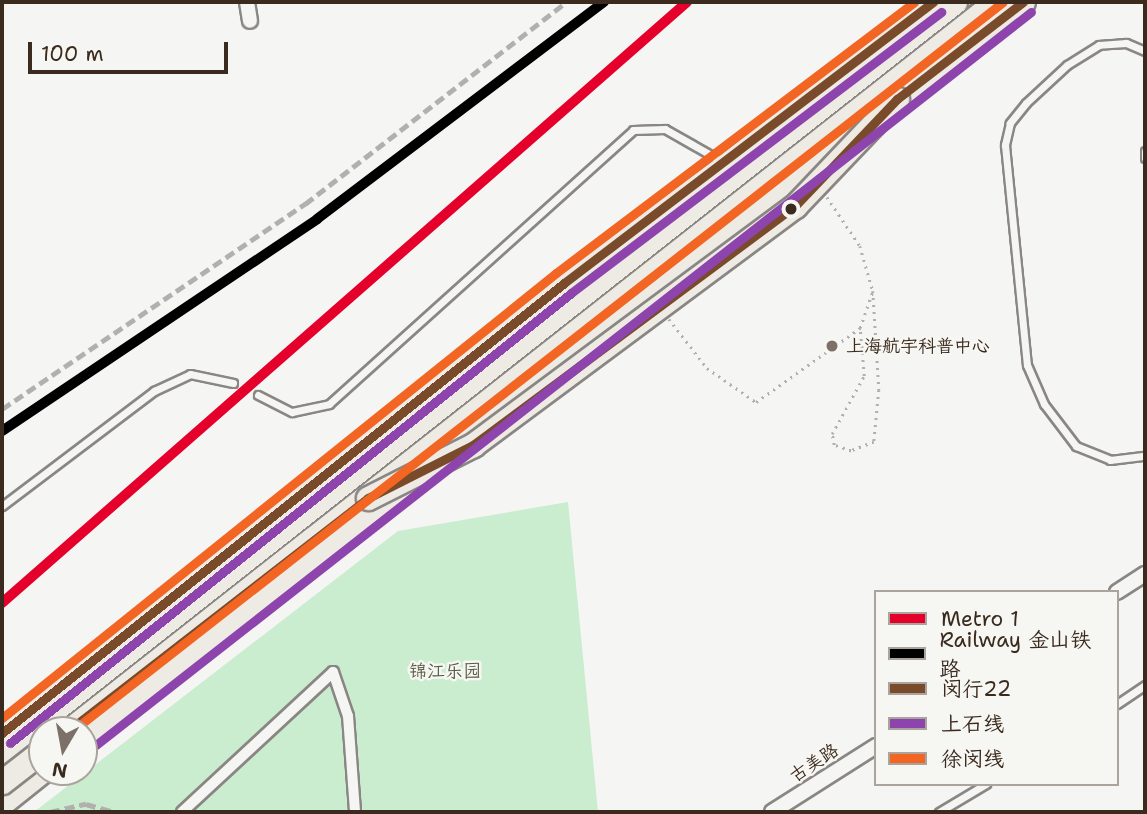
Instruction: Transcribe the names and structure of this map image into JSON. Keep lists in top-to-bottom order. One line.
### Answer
{"streets":{"street":["古美路"]},"parks":["锦江乐园"],"places":["上海航宇科普中心"],"lines":["metro line 1","rail line 金山铁路","transit line 闵行22","transit line 徐闵线","transit line 上石线"],"legend":["Metro 1","Railway 金山铁路","闵行22","上石线","徐闵线"],"scale_bar":"100 m","north":"bottom"}
